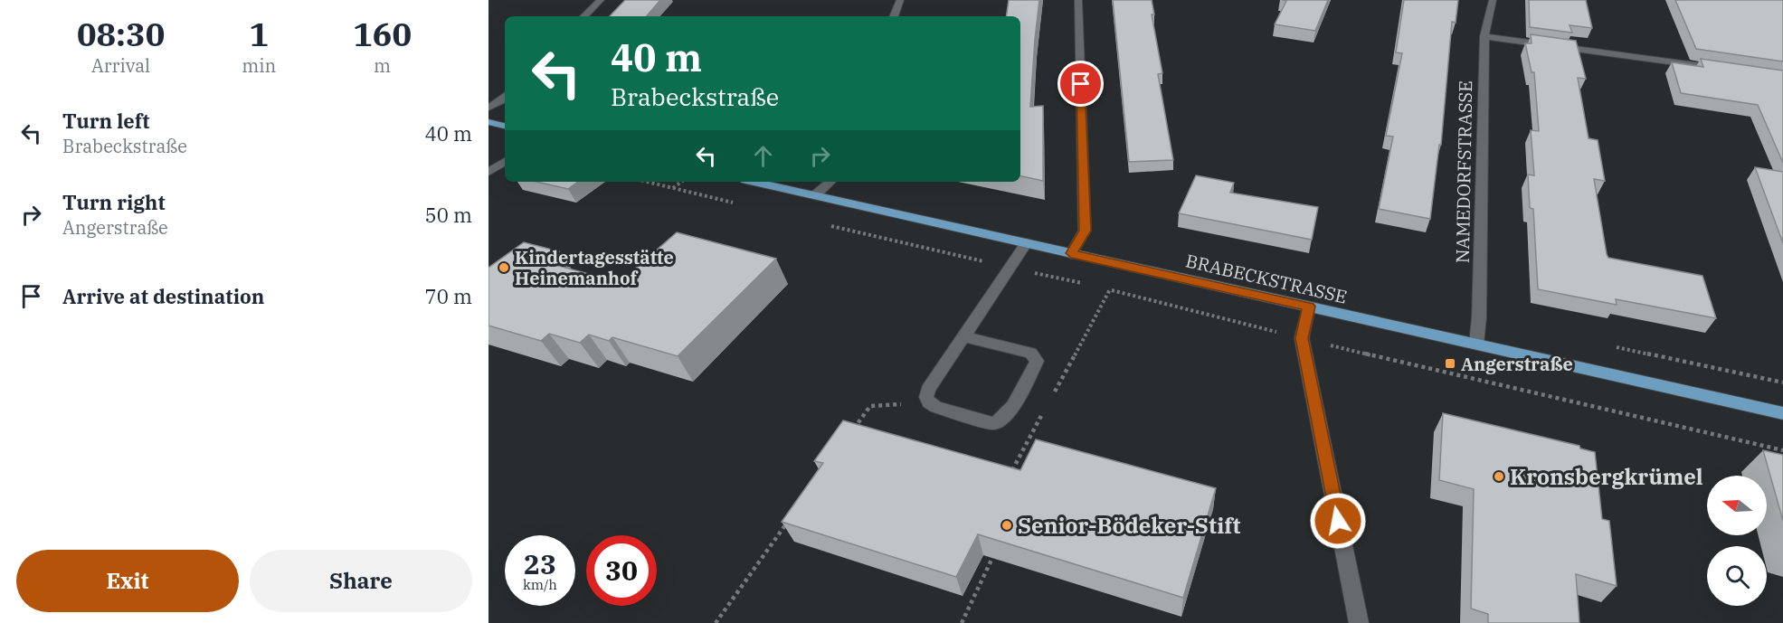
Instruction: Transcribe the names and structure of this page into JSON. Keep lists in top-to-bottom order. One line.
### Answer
{"streets":{"main road":["BRABECKSTRASSE"],"street":["NAMEDORFSTRASSE"]},"crossings":[["NAMEDORFSTRASSE","BRABECKSTRASSE"]],"places":{"other":["Kindertagesstätte Heinemanhof","Kronsbergkrümel","Senior-Bödeker-Stift"],"transit":["Angerstraße"]},"north":"left","page":{"eta":["08:30","Arrival","1","min","160","m"],"turn":["40 m","Brabeckstraße"],"list":[{"name":"Turn left","note":"Brabeckstraße","value":"40 m"},{"name":"Turn right","note":"Angerstraße","value":"50 m"},{"name":"Arrive at destination","value":"70 m"}],"speed":"23 km/h","limit":"30","buttons":["Exit","Share"]}}
